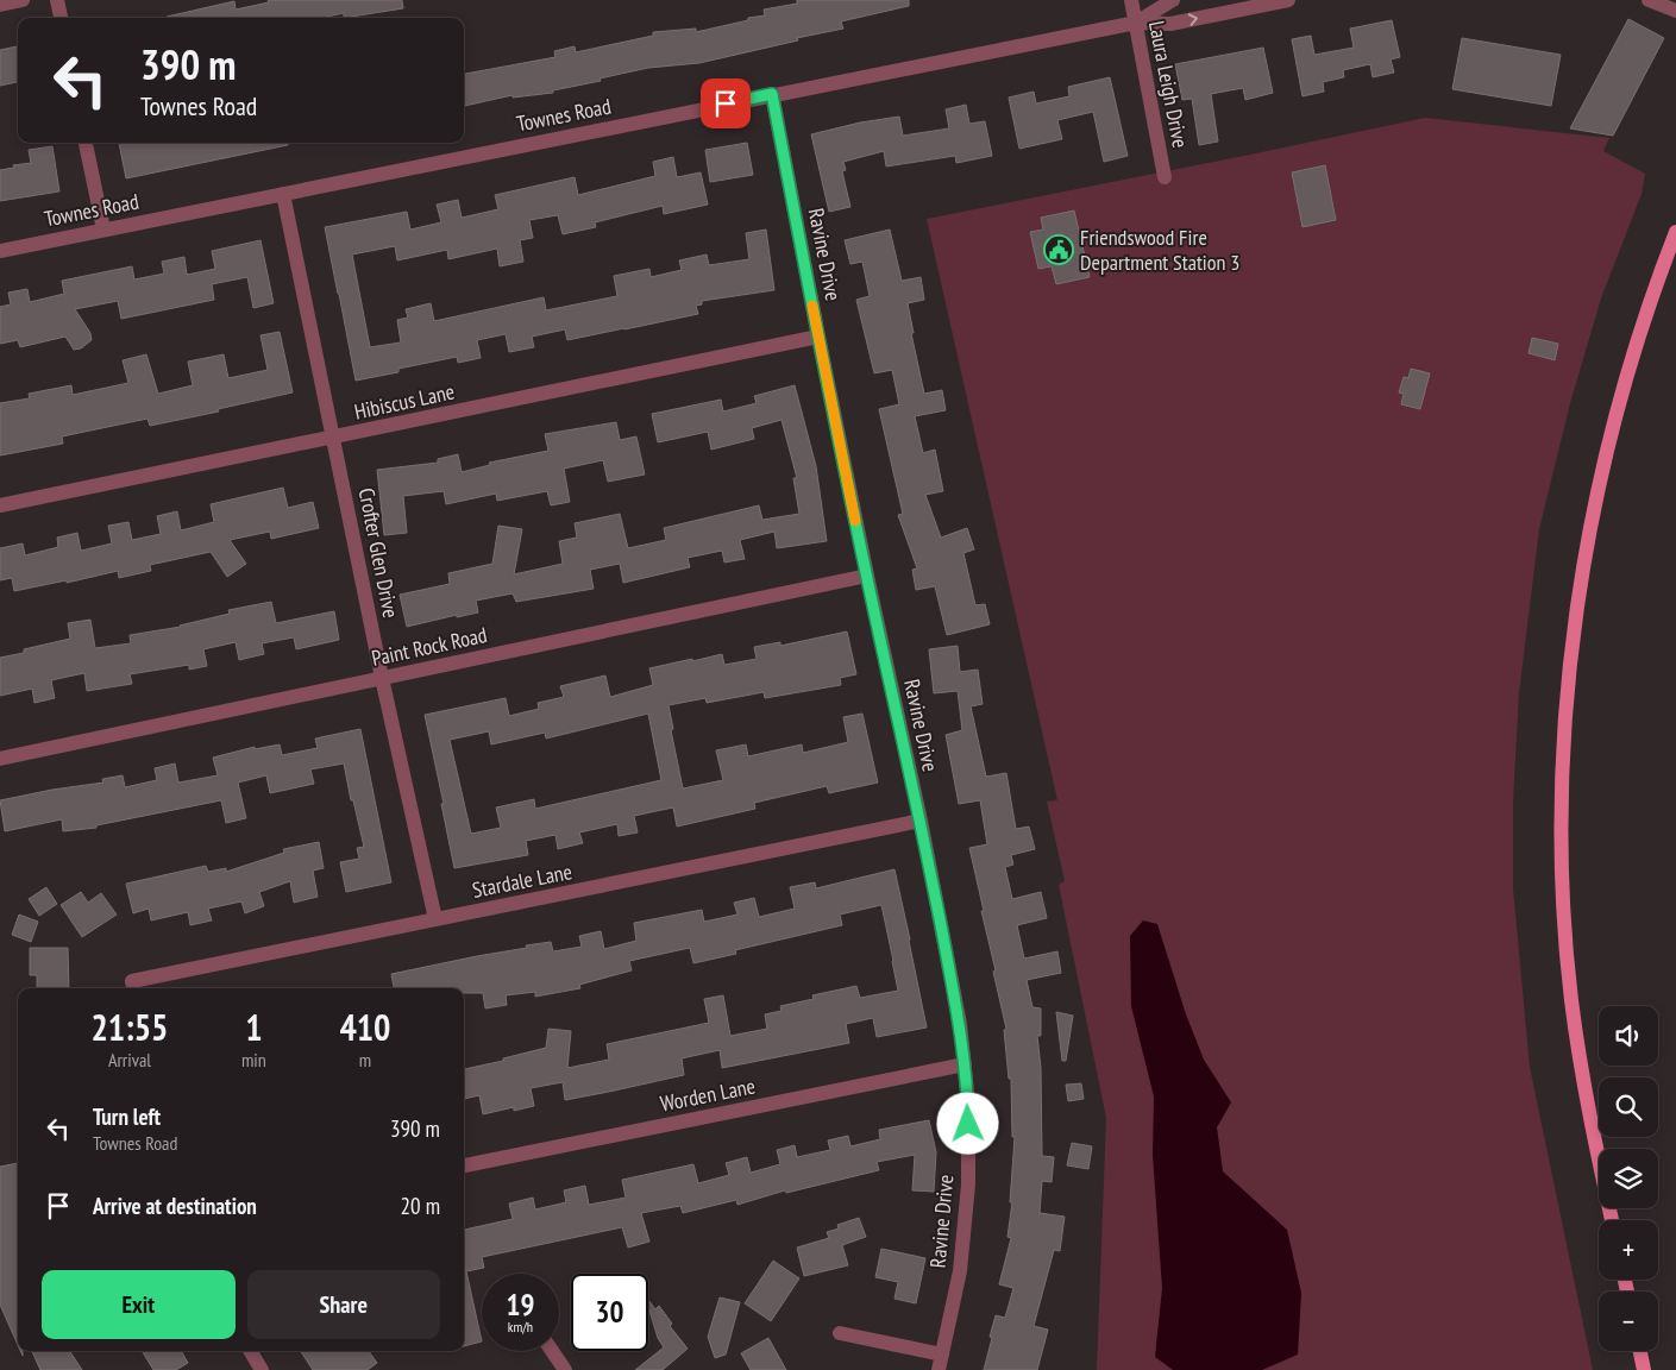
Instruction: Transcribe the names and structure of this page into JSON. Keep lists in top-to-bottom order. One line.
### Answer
{"streets":{"street":["Laura Leigh Drive","Townes Road","Ravine Drive","Hibiscus Lane","Crofter Glen Drive","Paint Rock Road","Stardale Lane","Worden Lane"]},"crossings":[["Laura Leigh Drive","Townes Road"],["Townes Road","Ravine Drive"],["Townes Road","Crofter Glen Drive"],["Ravine Drive","Hibiscus Lane"],["Ravine Drive","Paint Rock Road"],["Ravine Drive","Stardale Lane"],["Ravine Drive","Worden Lane"],["Hibiscus Lane","Crofter Glen Drive"],["Crofter Glen Drive","Paint Rock Road"],["Crofter Glen Drive","Stardale Lane"]],"places":{"public building":["Friendswood Fire Department Station 3"]},"page":{"turn":["390 m","Townes Road"],"eta":["21:55","Arrival","1","min","410","m"],"map_buttons":["+","−"],"list":[{"name":"Turn left","note":"Townes Road","value":"390 m"},{"name":"Arrive at destination","value":"20 m"}],"buttons":["Exit","Share"],"speed":"19 km/h","limit":"30"}}
